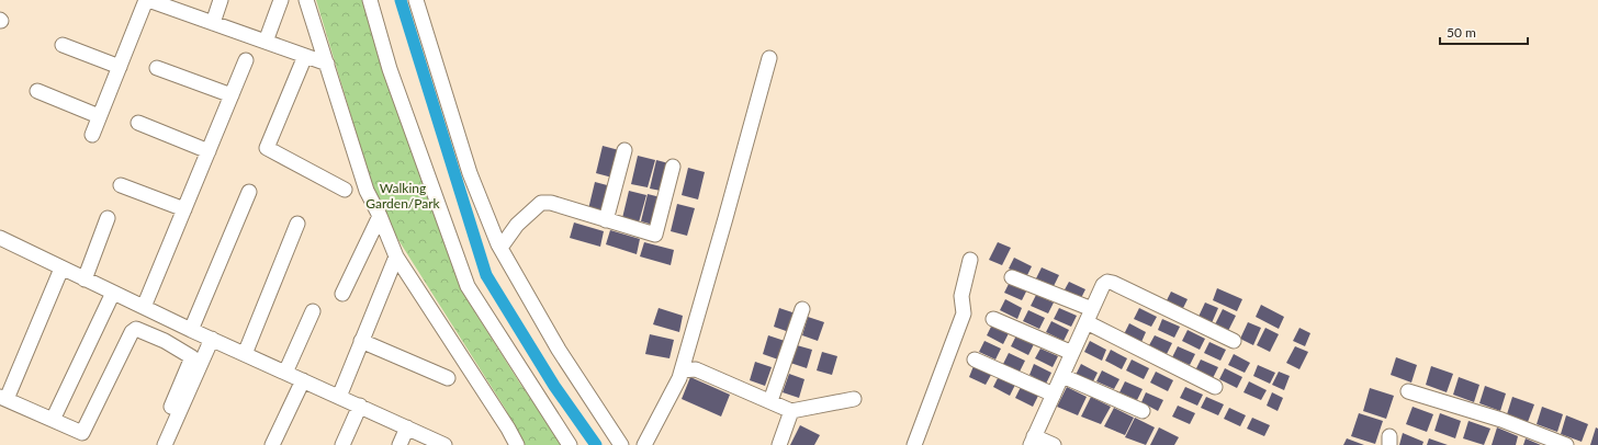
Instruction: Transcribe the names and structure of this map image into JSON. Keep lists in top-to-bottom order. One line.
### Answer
{"parks":["Walking Garden/Park"],"scale_bar":"50 m"}
